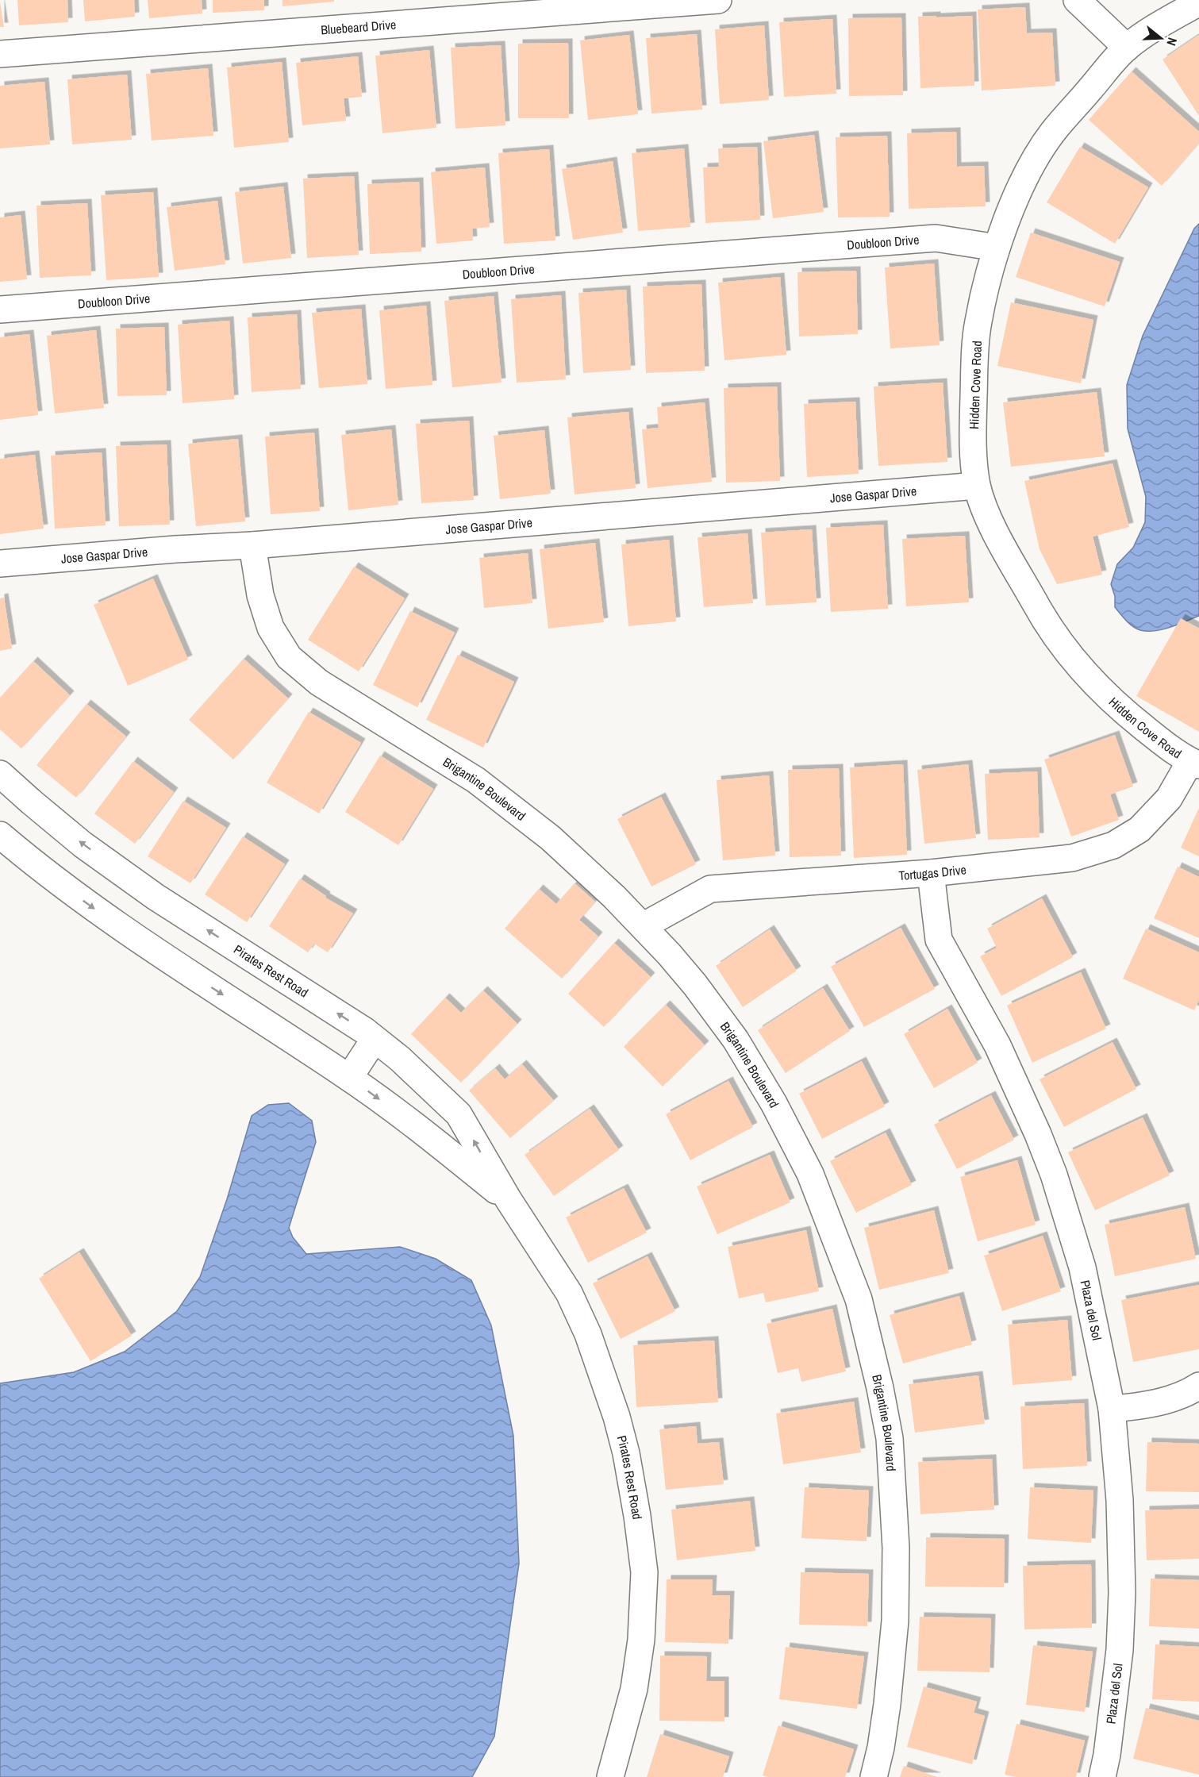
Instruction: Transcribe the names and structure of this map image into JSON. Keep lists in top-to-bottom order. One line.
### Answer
{"streets":{"street":["Bluebeard Drive","Doubloon Drive","Hidden Cove Road","Jose Gaspar Drive","Brigantine Boulevard","Tortugas Drive","Pirates Rest Road","Plaza del Sol"]},"crossings":[["Doubloon Drive","Hidden Cove Road"],["Hidden Cove Road","Jose Gaspar Drive"],["Hidden Cove Road","Tortugas Drive"],["Jose Gaspar Drive","Brigantine Boulevard"],["Brigantine Boulevard","Tortugas Drive"],["Tortugas Drive","Plaza del Sol"]],"north":"right"}
